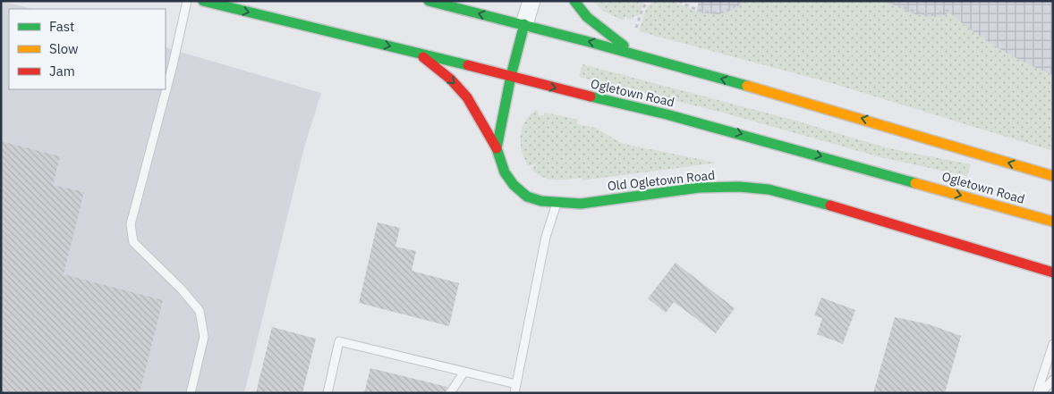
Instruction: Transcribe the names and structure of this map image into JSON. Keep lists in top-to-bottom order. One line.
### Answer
{"streets":{"main road":["Ogletown Road","Old Ogletown Road"]},"crossings":[["Ogletown Road","Old Ogletown Road"]],"legend":["Fast","Slow","Jam"]}
